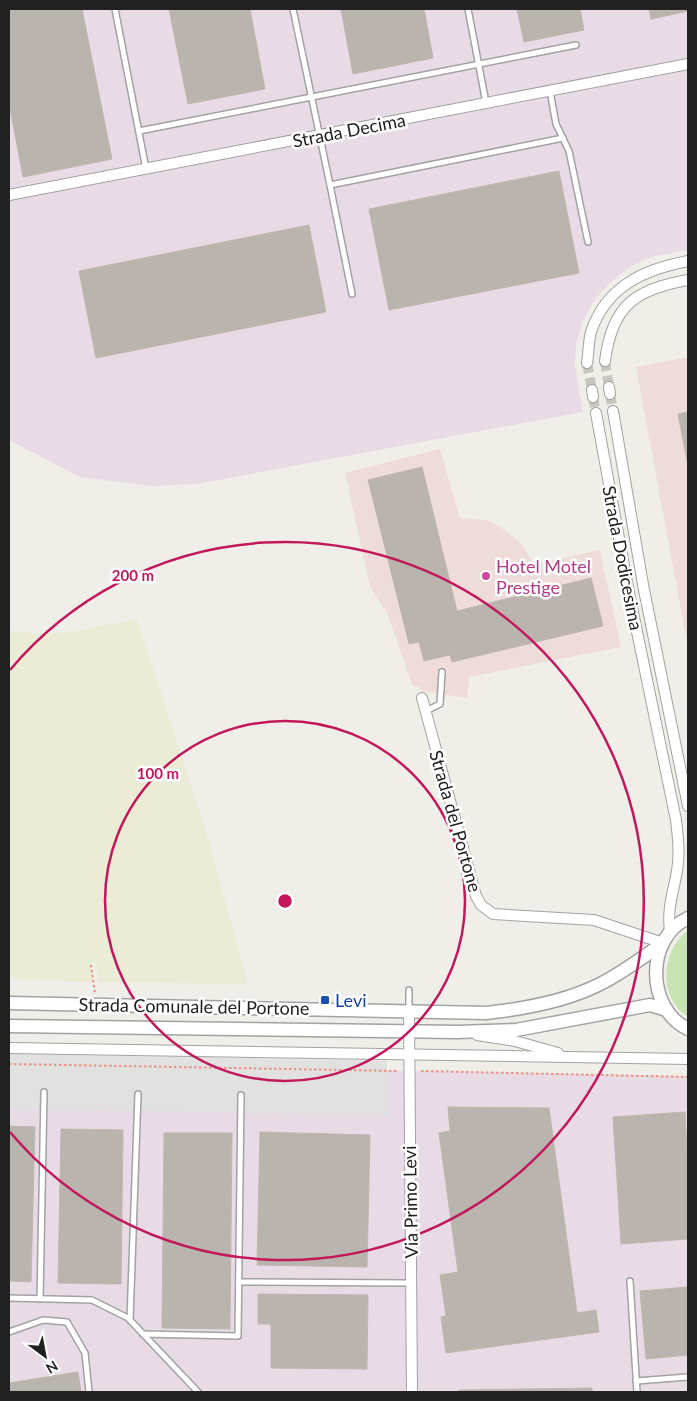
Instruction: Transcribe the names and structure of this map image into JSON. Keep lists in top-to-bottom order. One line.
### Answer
{"streets":{"street":["Strada Decima","Strada Dodicesima","Strada del Portone","Strada Comunale del Portone","Via Primo Levi"]},"crossings":[["Strada Dodicesima","Strada del Portone"],["Strada Dodicesima","Strada Comunale del Portone"],["Strada del Portone","Strada Comunale del Portone"],["Strada Comunale del Portone","Via Primo Levi"]],"places":{"other":["Hotel Motel Prestige"],"transit":["Levi"]},"north":"bottom right","rings":["200 m","100 m"]}
